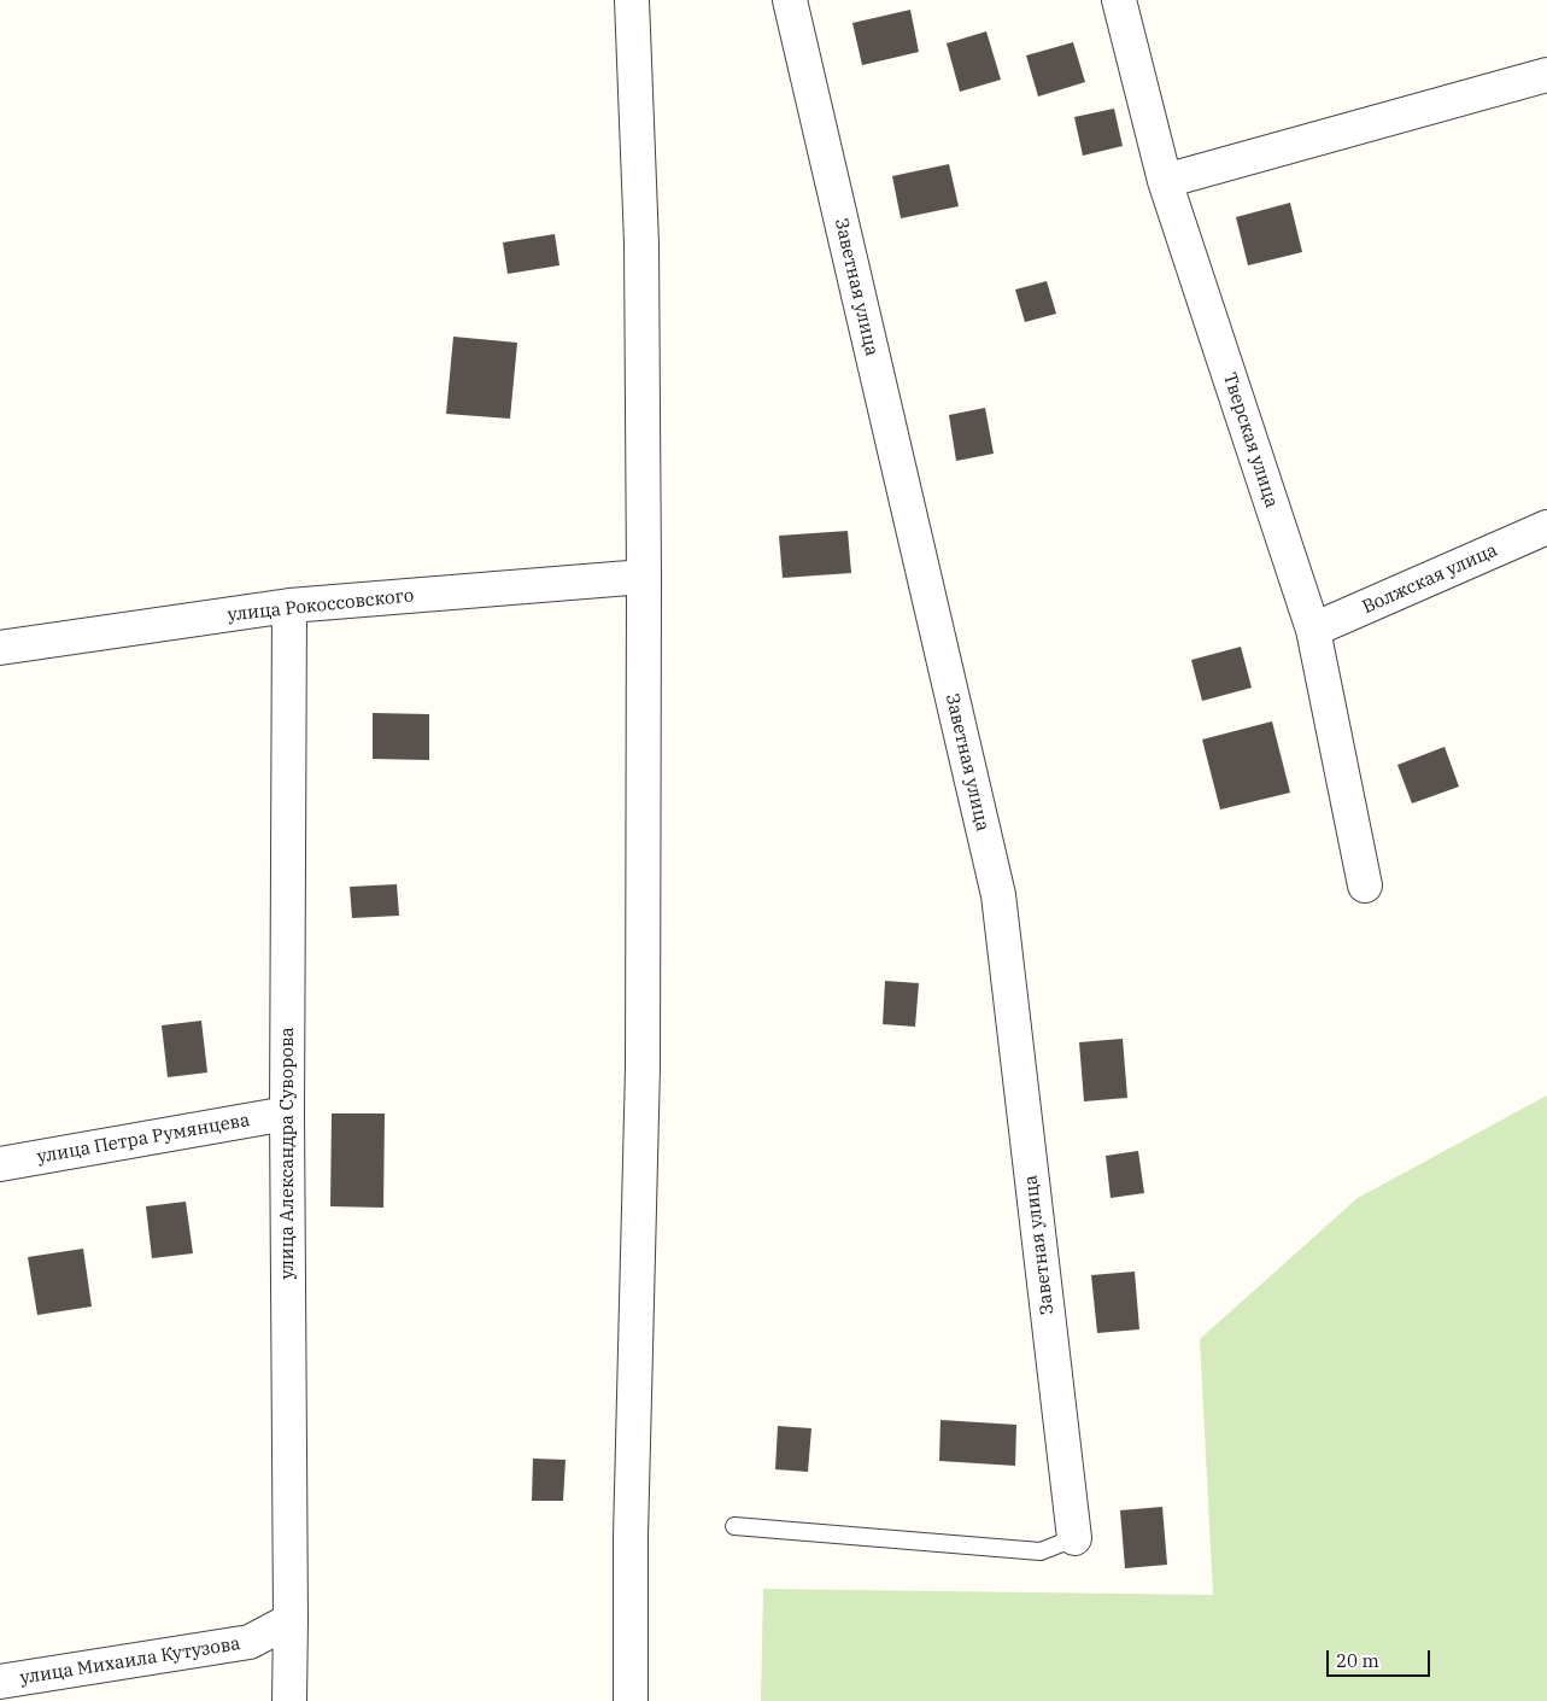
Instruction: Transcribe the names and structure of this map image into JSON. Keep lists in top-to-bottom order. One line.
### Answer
{"streets":{"street":["Заветная улица","Тверская улица","Волжская улица","улица Рокоссовского","улица Петра Румянцева","улица Александра Суворова","улица Михаила Кутузова"]},"crossings":[["Тверская улица","Волжская улица"],["улица Рокоссовского","улица Александра Суворова"],["улица Петра Румянцева","улица Александра Суворова"],["улица Александра Суворова","улица Михаила Кутузова"]],"scale_bar":"20 m"}
